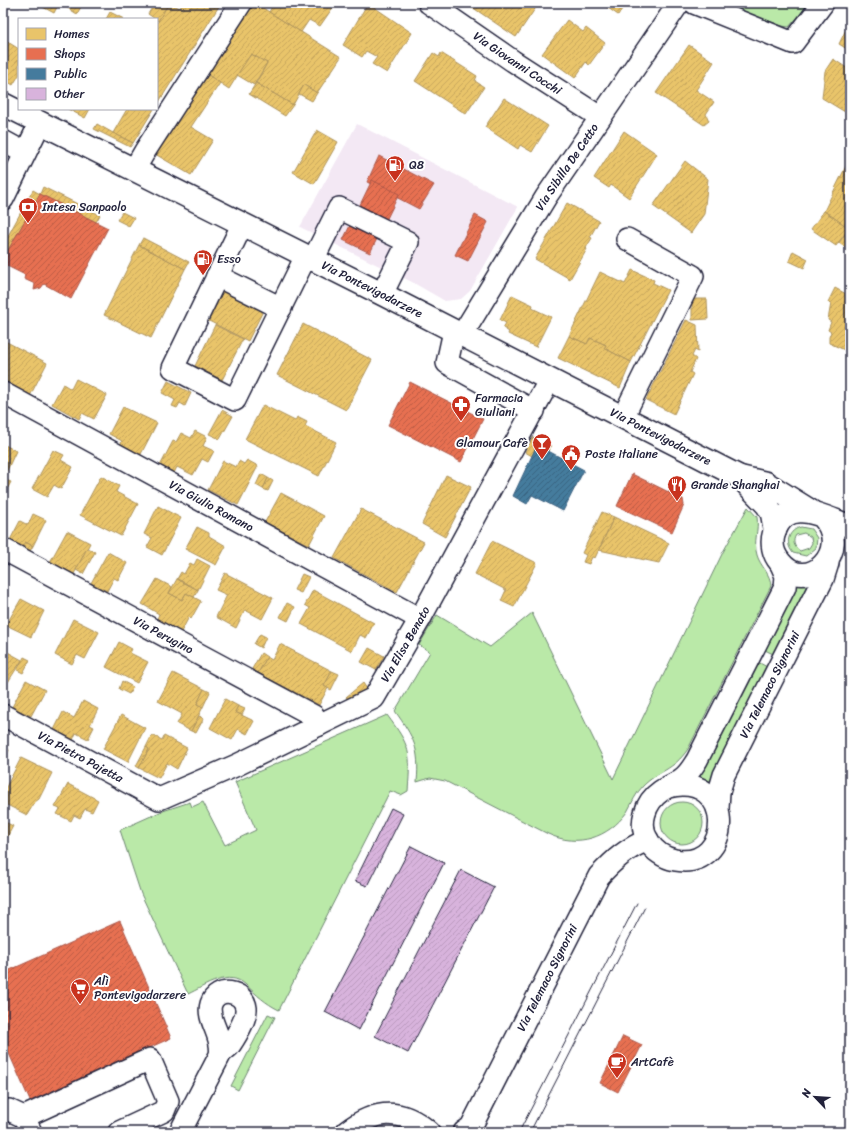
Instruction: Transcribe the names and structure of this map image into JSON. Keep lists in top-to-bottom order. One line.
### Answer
{"streets":{"main road":["Via Pontevigodarzere"],"street":["Via Giovanni Cocchi","Via Sibilla De Cetto","Via Giulio Romano","Via Perugino","Via Elisa Benato","Via Telemaco Signorini","Via Pietro Pajetta"]},"crossings":[["Via Giovanni Cocchi","Via Sibilla De Cetto"],["Via Sibilla De Cetto","Via Pontevigodarzere"],["Via Sibilla De Cetto","Via Elisa Benato"],["Via Pontevigodarzere","Via Elisa Benato"],["Via Pontevigodarzere","Via Telemaco Signorini"],["Via Giulio Romano","Via Elisa Benato"],["Via Perugino","Via Elisa Benato"],["Via Elisa Benato","Via Pietro Pajetta"]],"places":{"fuel station":["Q8","Esso"],"bank":["Intesa Sanpaolo"],"pharmacy":["Farmacia Giuliani"],"bar":["Glamour Cafè"],"public building":["Poste italiane"],"restaurant":["Grande Shanghai"],"supermarket":["Alì Pontevigodarzere"],"cafe":["ArtCafè"]},"legend":["Homes","Shops","Public","Other"],"north":"top left"}
